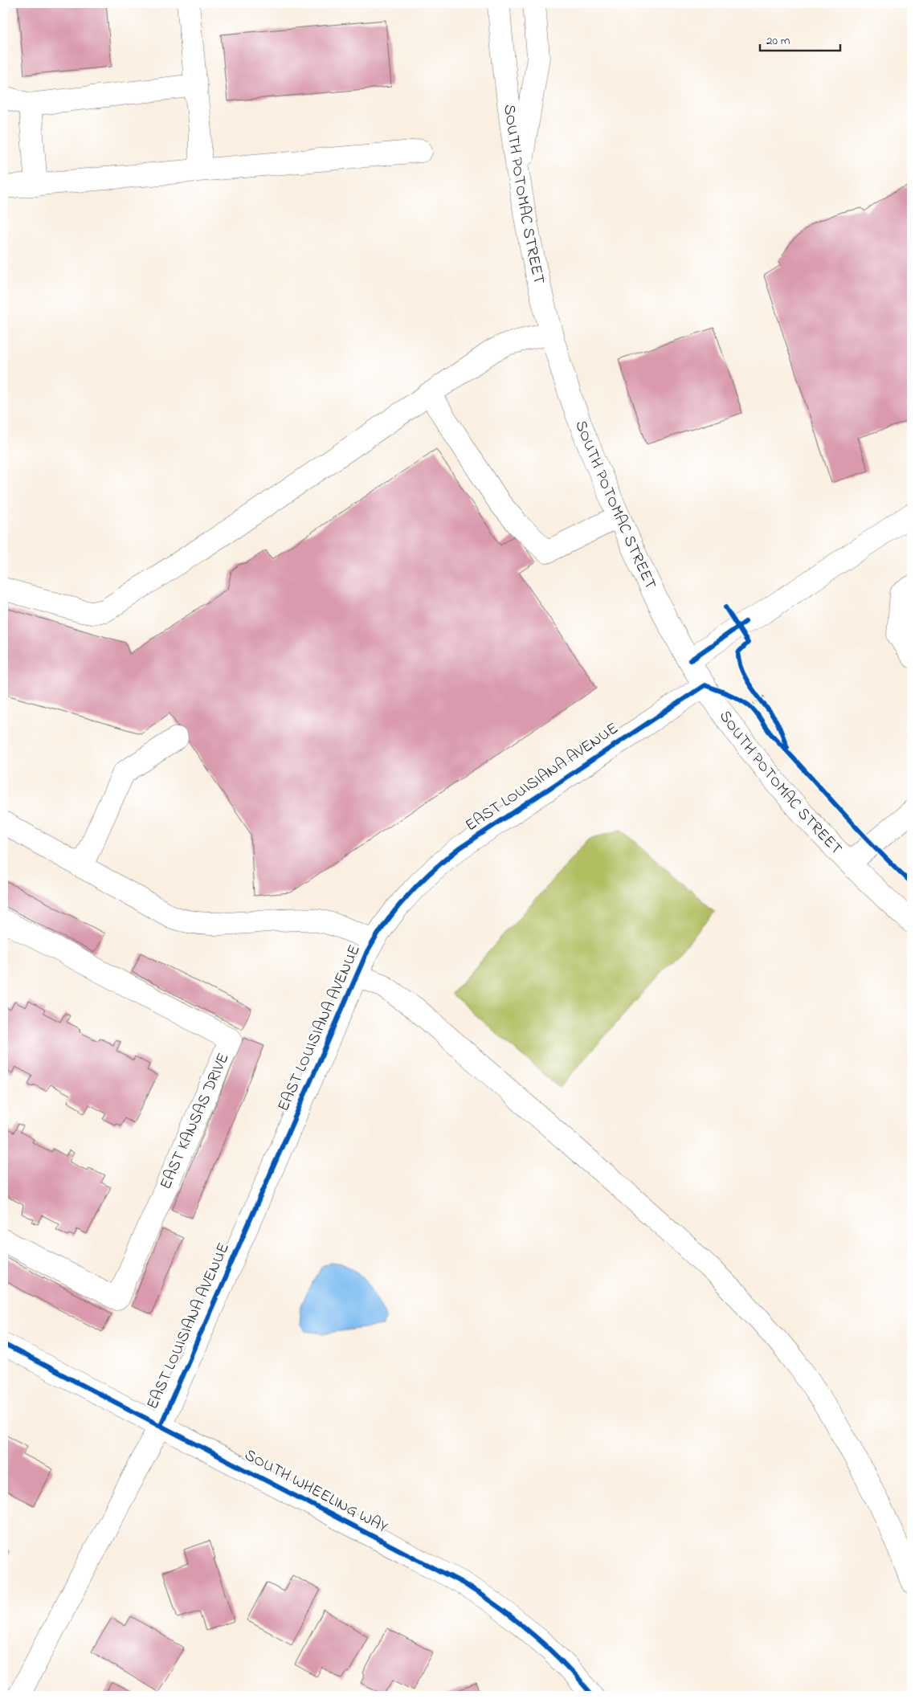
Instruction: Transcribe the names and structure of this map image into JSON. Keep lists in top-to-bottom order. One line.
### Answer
{"streets":{"street":["SOUTH POTOMAC STREET","EAST LOUISIANA AVENUE","EAST KANSAS DRIVE","SOUTH WHEELING WAY"]},"crossings":[["SOUTH POTOMAC STREET","EAST LOUISIANA AVENUE"],["EAST LOUISIANA AVENUE","SOUTH WHEELING WAY"]],"scale_bar":"20 m"}
